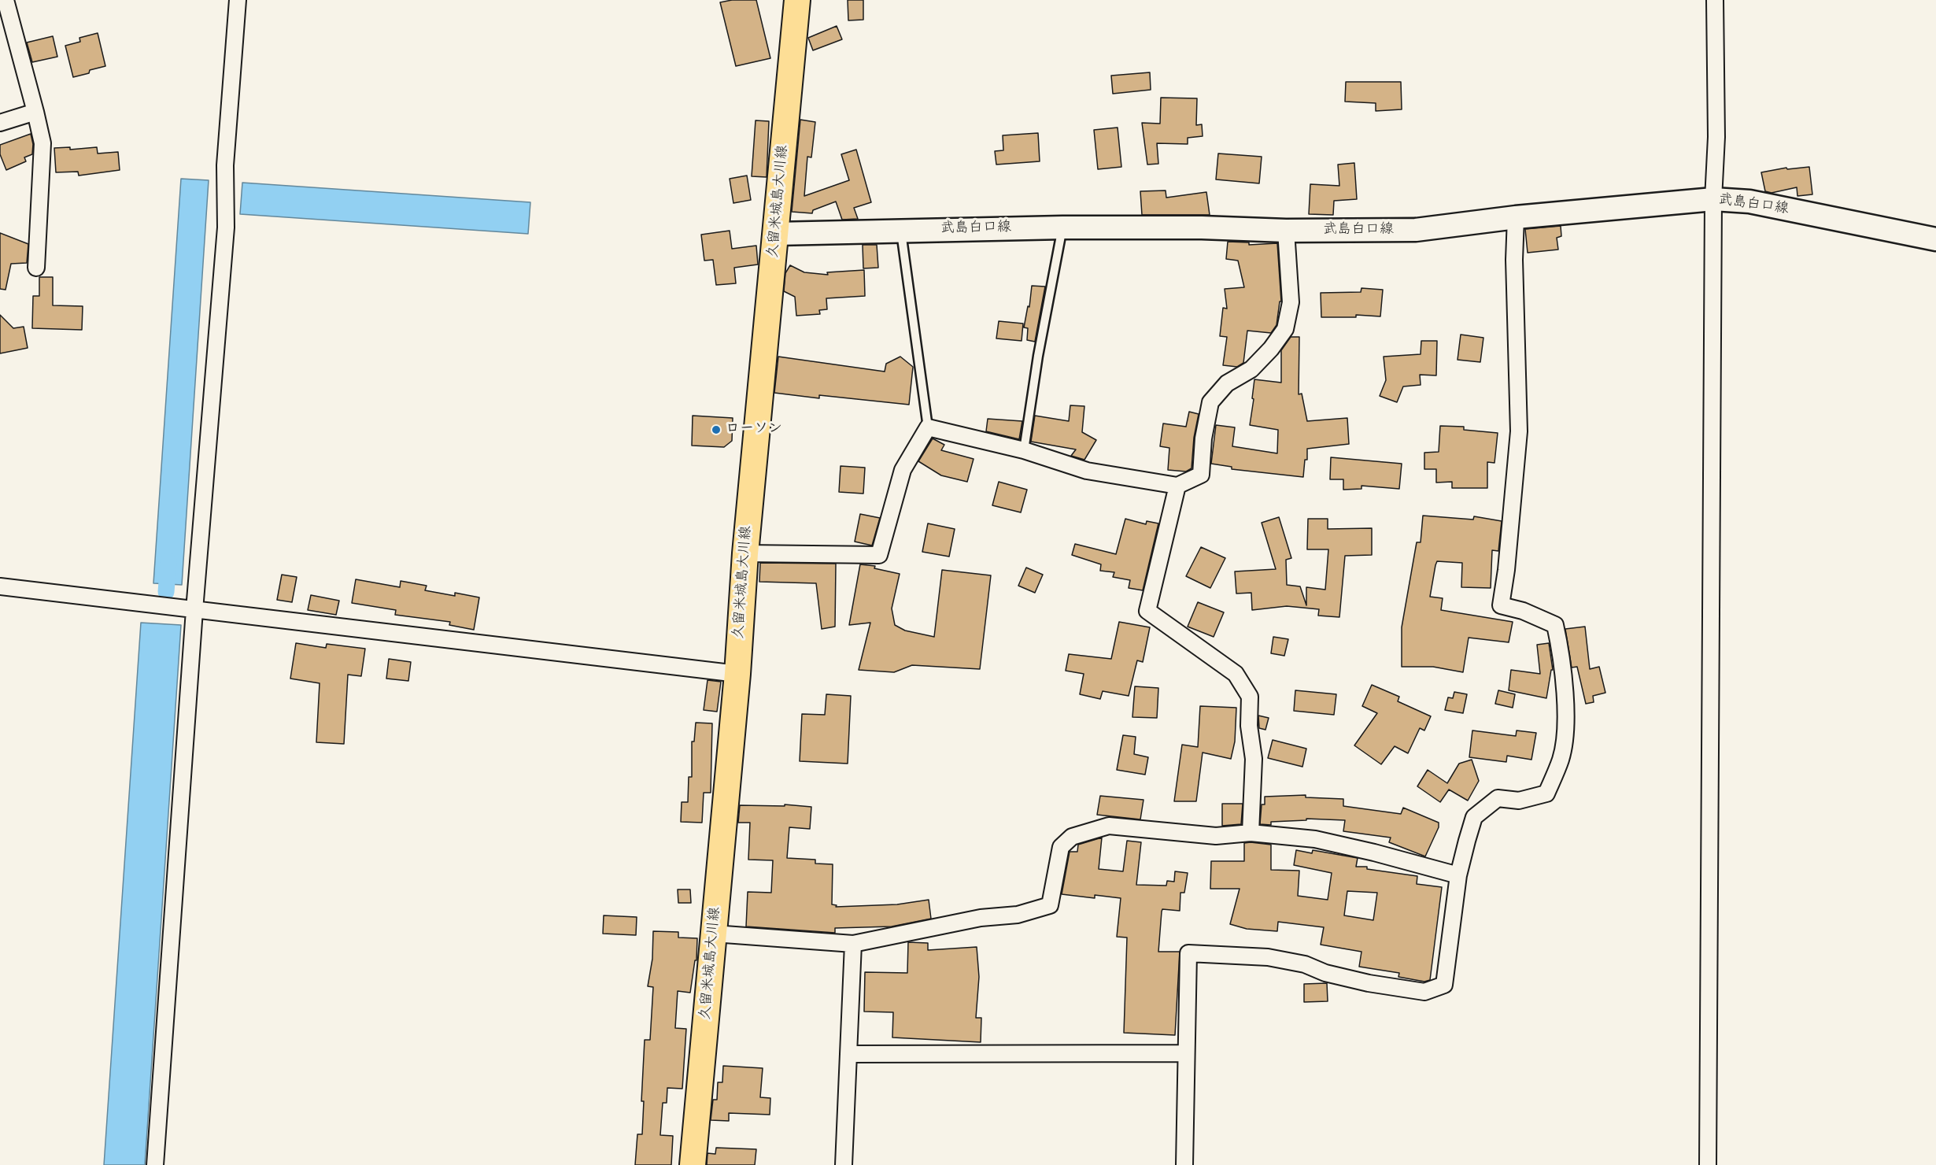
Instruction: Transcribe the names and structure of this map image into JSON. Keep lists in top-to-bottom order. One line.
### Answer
{"streets":{"main road":["久留米城島大川線","武島白口線"]},"crossings":[["久留米城島大川線","武島白口線"]],"places":["ローソン"]}
